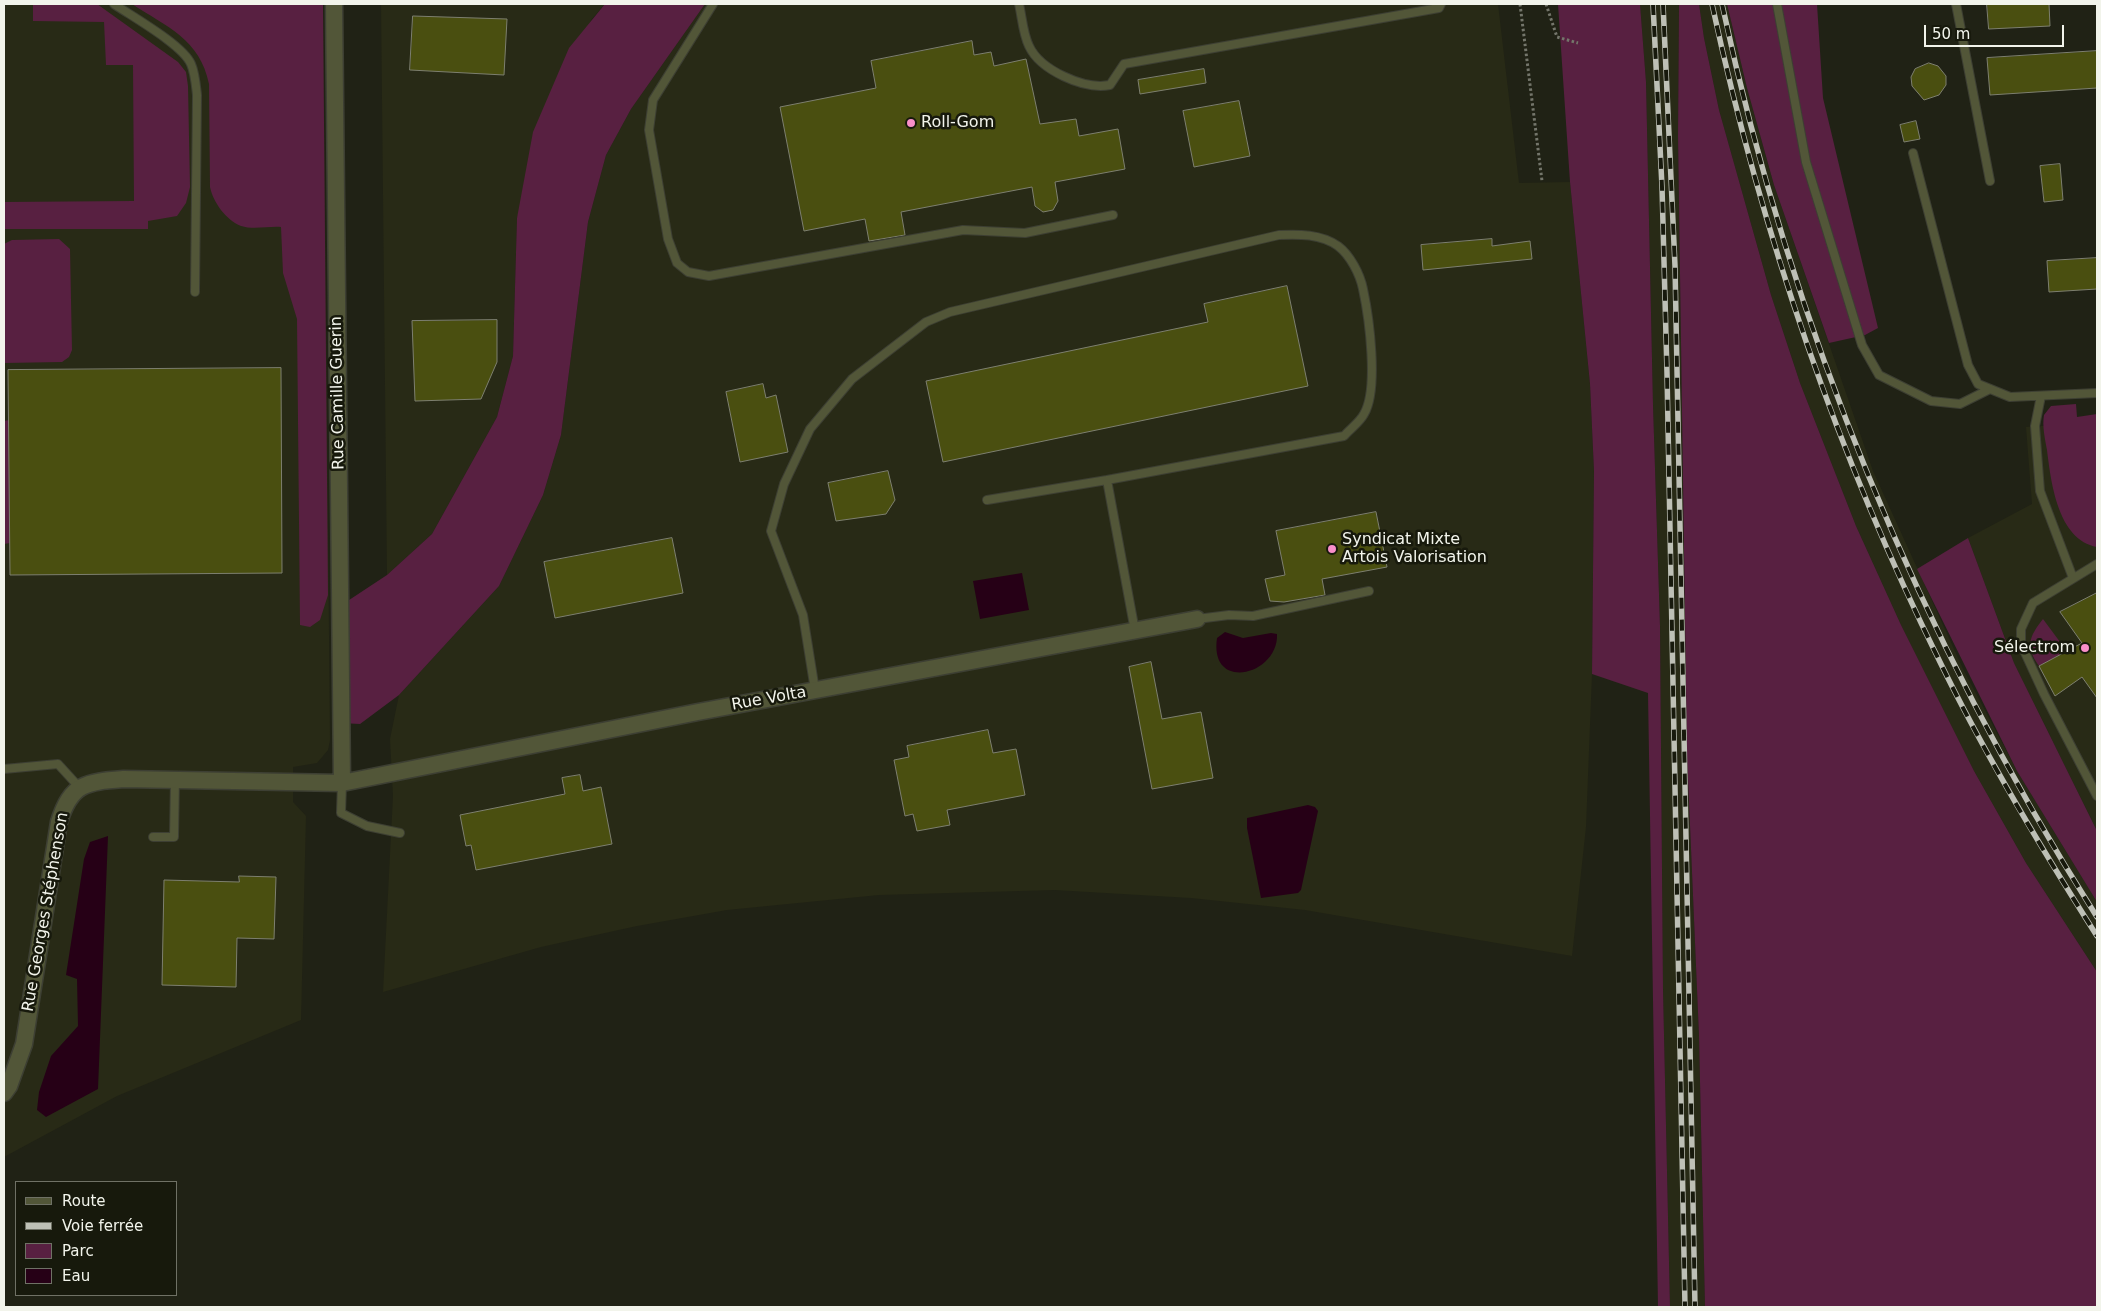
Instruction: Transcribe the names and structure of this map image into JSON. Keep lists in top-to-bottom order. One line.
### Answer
{"streets":{"street":["Rue Camille Guerin","Rue Volta","Rue Georges Stéphenson"]},"crossings":[["Rue Camille Guerin","Rue Volta"]],"places":["Roll-Gom","Syndicat Mixte Artois Valorisation","Sélectrom"],"legend":["Route","Voie ferrée","Parc","Eau"],"scale_bar":"50 m"}
